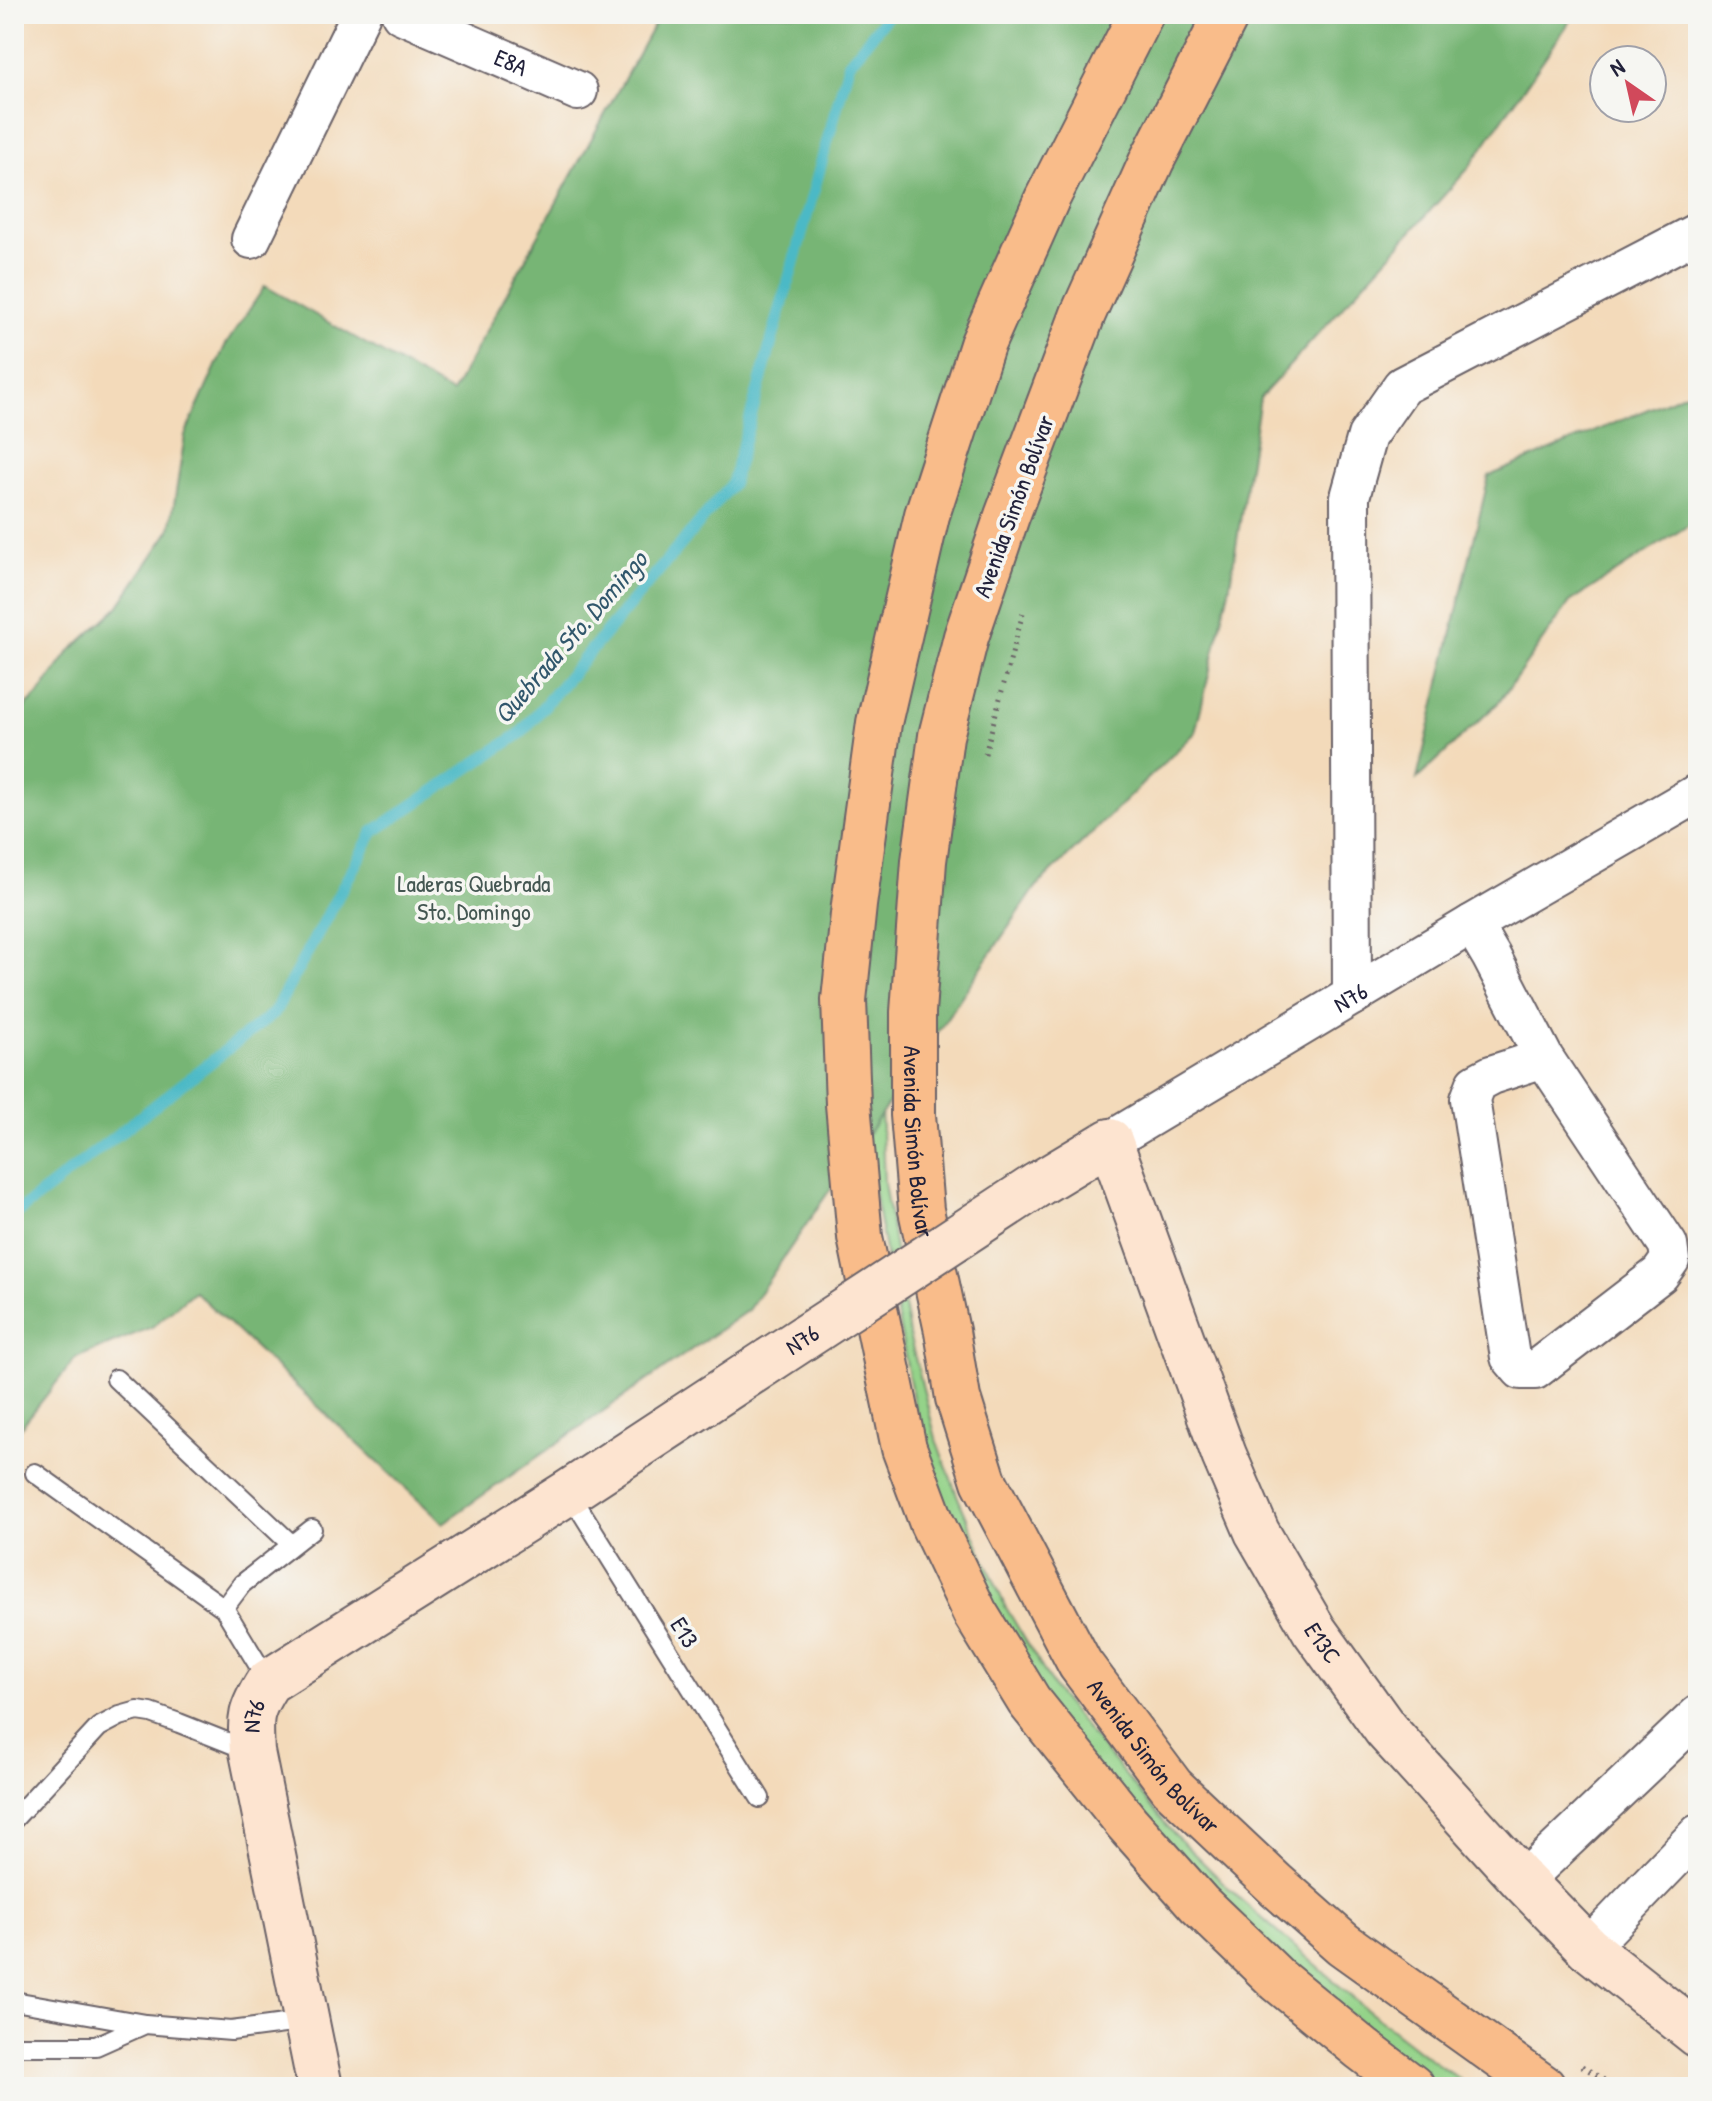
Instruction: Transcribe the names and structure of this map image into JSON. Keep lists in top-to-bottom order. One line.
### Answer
{"streets":{"highway":["Avenida Simón Bolívar"],"street":["E8A","N76","E13C"],"lane":["E13"]},"crossings":[["N76","E13"],["N76","E13C"]],"water":["Quebrada Sto. Domingo"],"parks":["Laderas Quebrada Sto. Domingo"],"north":"top left"}
